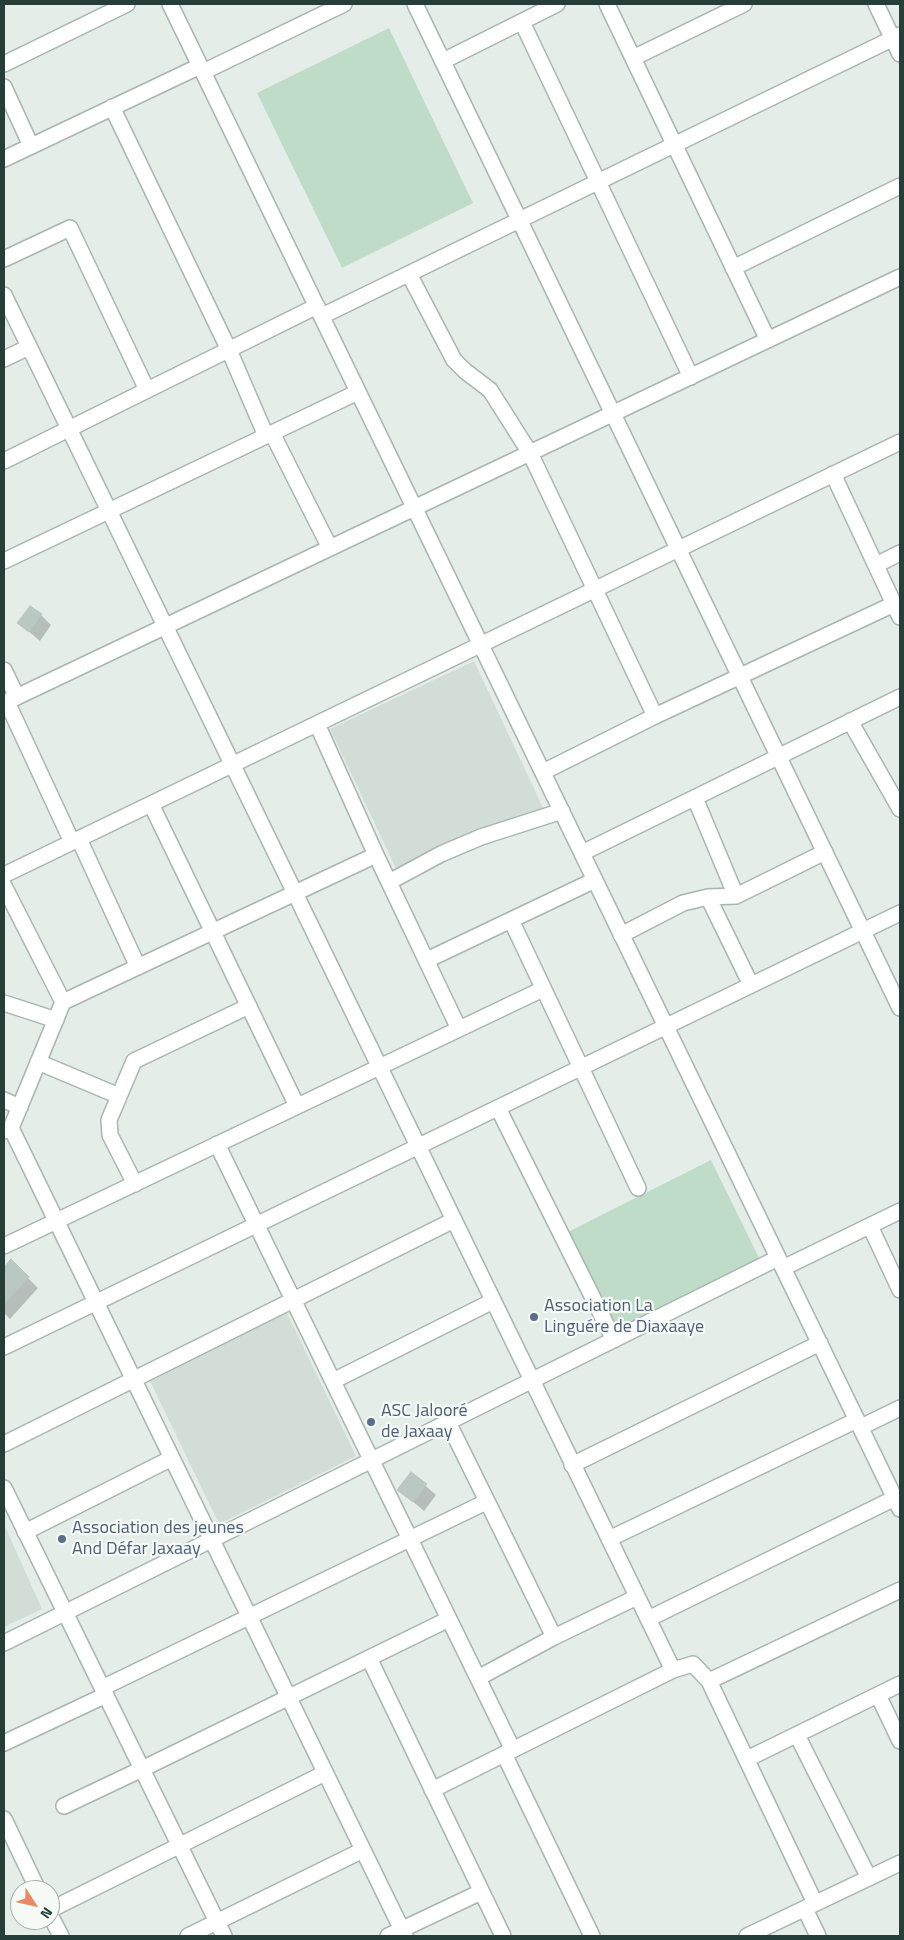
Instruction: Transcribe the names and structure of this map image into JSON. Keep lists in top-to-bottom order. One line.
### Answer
{"places":["Association La Linguére de Diaxaaye","ASC Jalooré de Jaxaay","Association des jeunes And Défar Jaxaay"],"north":"bottom right"}
